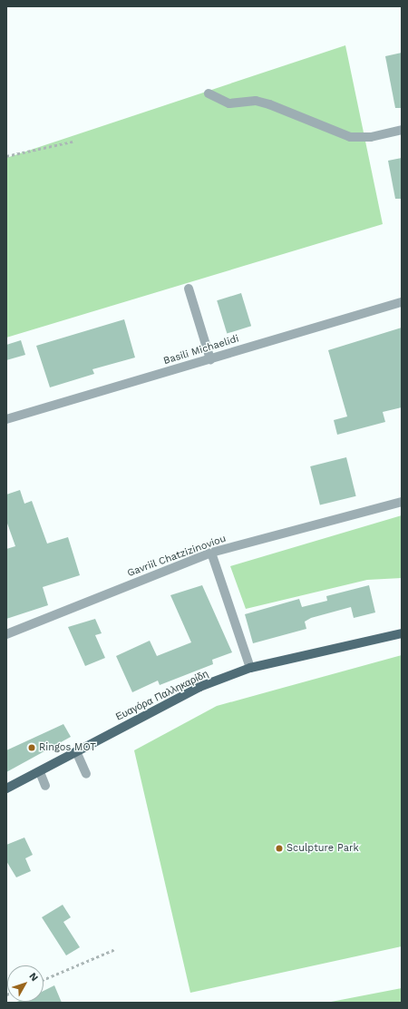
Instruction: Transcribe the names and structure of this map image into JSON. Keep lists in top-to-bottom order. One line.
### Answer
{"streets":{"main road":["Ευαγόρα Παλληκαρίδη"],"street":["Basili Michaelidi","Gavriil Chatzizinoviou"]},"places":["Ringos MOT","Sculpture Park"],"north":"top right"}
